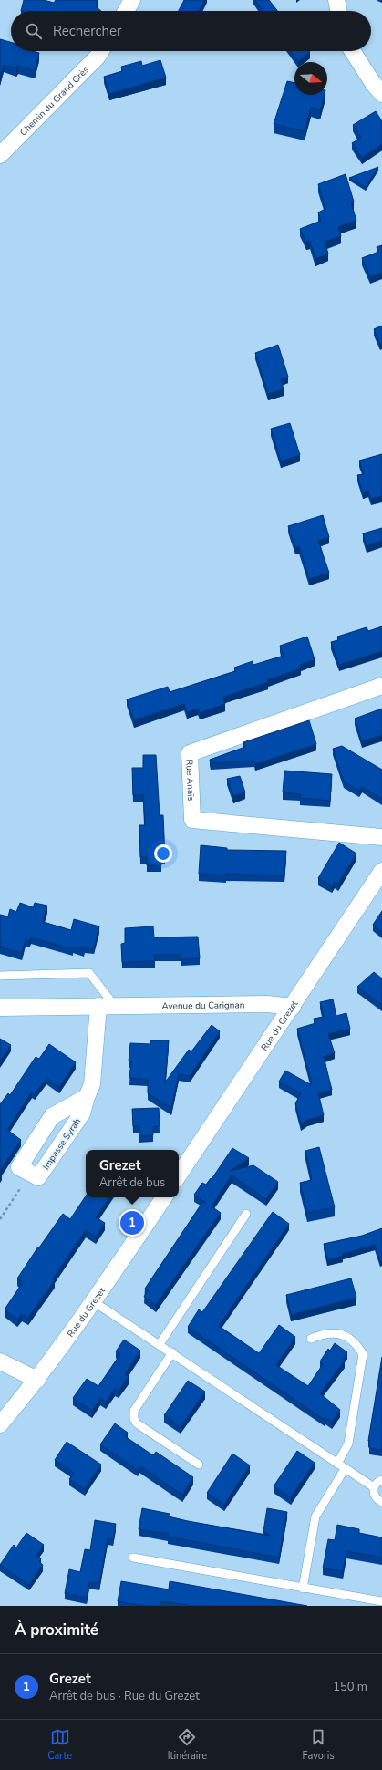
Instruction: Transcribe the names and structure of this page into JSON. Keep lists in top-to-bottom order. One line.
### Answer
{"streets":{"street":["Chemin du Grand Grès","Rue Anaïs","Avenue du Carignan","Rue du Grezet","Impasse Syrah"]},"crossings":[["Avenue du Carignan","Rue du Grezet"],["Avenue du Carignan","Impasse Syrah"]],"north":"right","page":{"search":"Rechercher","popup":["Grezet","Arrêt de bus"],"pins":"1","heading":"À proximité","list":[{"mark":"1","name":"Grezet","note":"Arrêt de bus · Rue du Grezet","value":"150 m"}],"nav":["Carte","Itinéraire","Favoris"]}}
